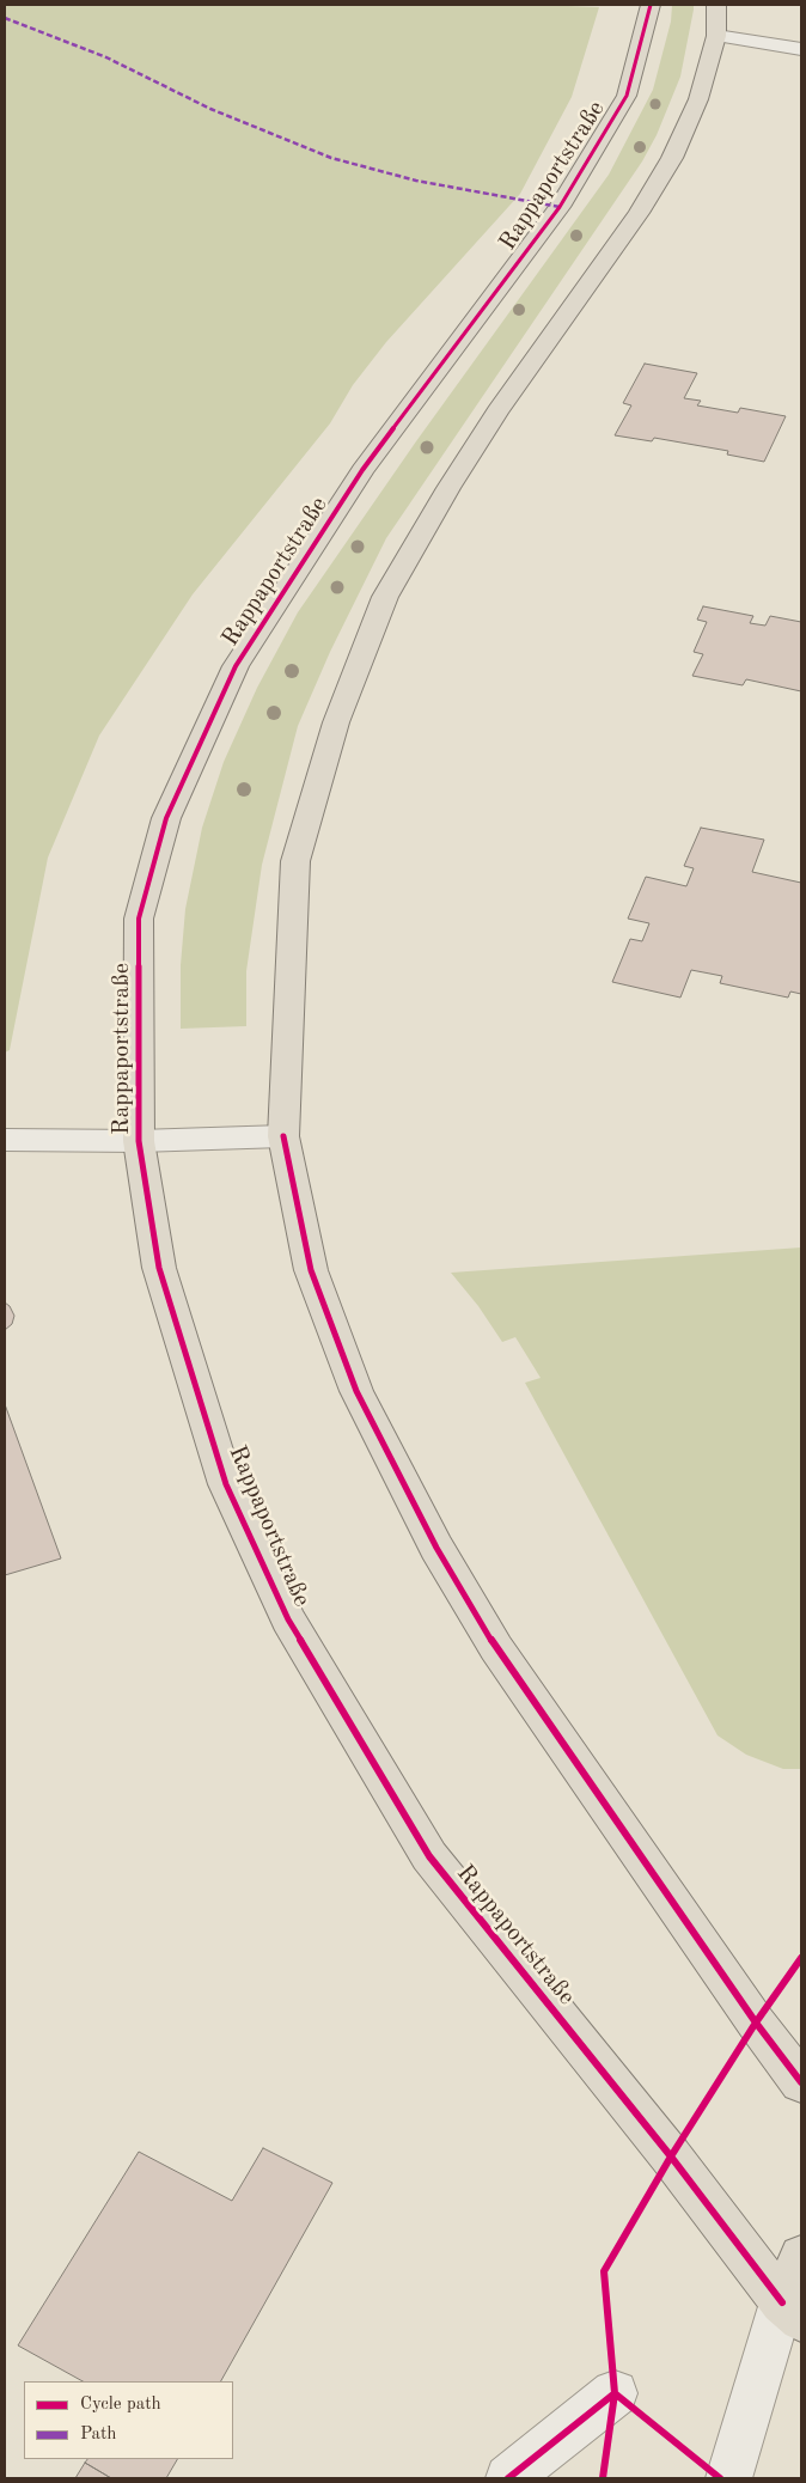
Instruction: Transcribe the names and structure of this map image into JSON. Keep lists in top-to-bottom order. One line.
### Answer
{"streets":{"main road":["Rappaportstraße"]},"legend":["Cycle path","Path"]}
